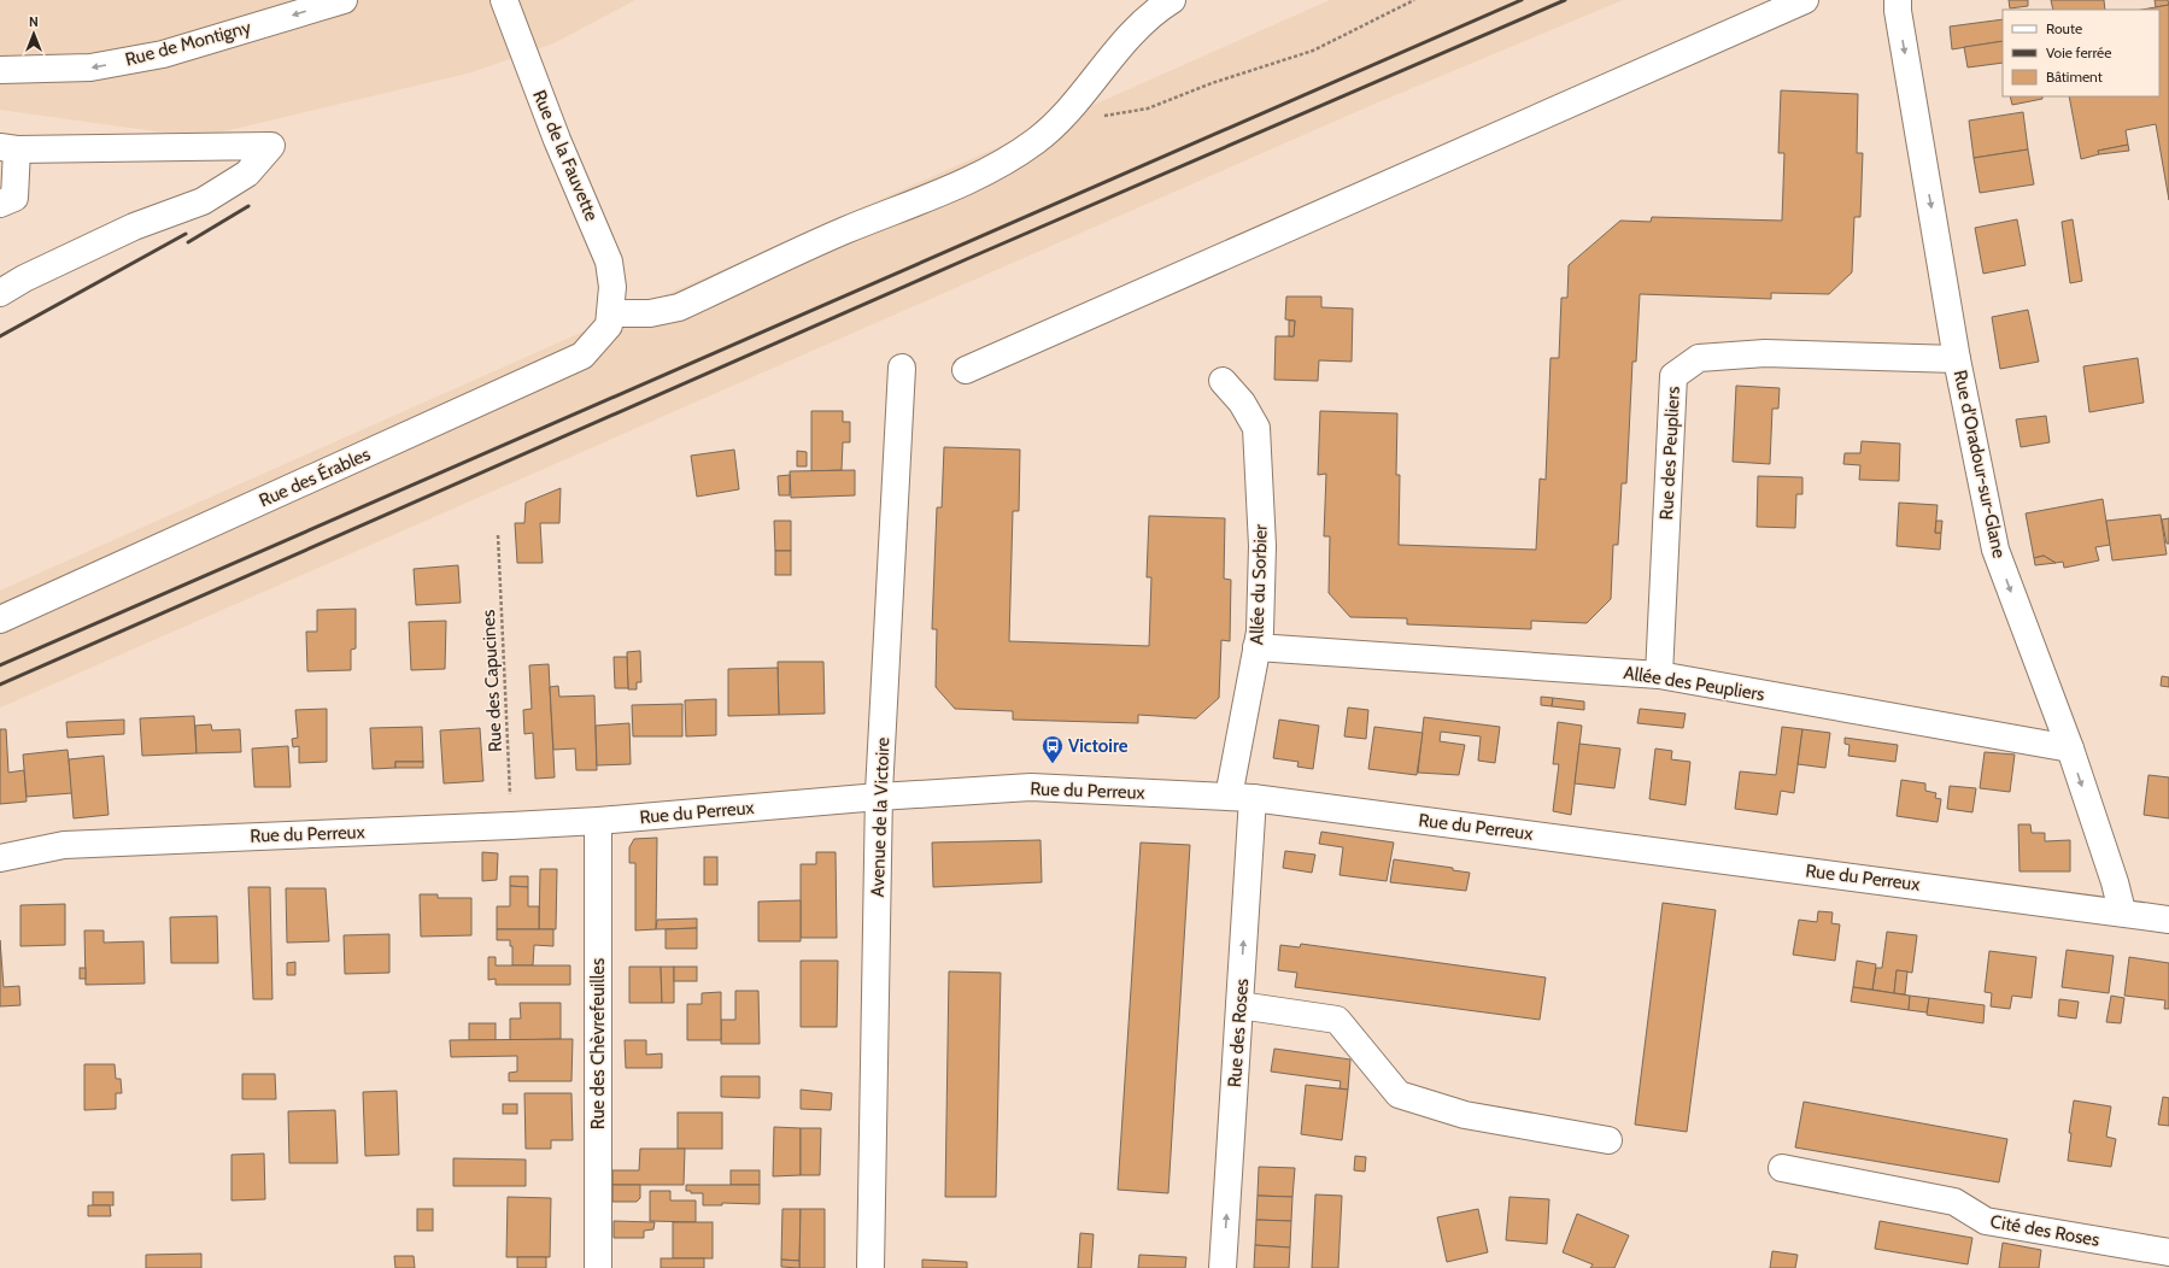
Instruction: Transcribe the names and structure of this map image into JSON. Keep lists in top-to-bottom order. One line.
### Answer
{"streets":{"street":["Rue de Montigny","Rue de la Fauvette","Rue des Peupliers","Rue d'Oradour-sur-Glane","Rue des Érables","Allée du Sorbier","Allée des Peupliers","Rue du Perreux","Avenue de la Victoire","Rue des Roses","Rue des Chèvrefeuilles","Cité des Roses"],"path":["Rue des Capucines"]},"crossings":[["Rue de la Fauvette","Rue des Érables"],["Rue des Peupliers","Rue d'Oradour-sur-Glane"],["Rue des Peupliers","Allée des Peupliers"],["Rue d'Oradour-sur-Glane","Allée des Peupliers"],["Rue d'Oradour-sur-Glane","Rue du Perreux"],["Allée du Sorbier","Allée des Peupliers"],["Allée du Sorbier","Rue du Perreux"],["Allée du Sorbier","Rue des Roses"],["Rue des Capucines","Rue du Perreux"],["Rue du Perreux","Avenue de la Victoire"],["Rue du Perreux","Rue des Roses"],["Rue du Perreux","Rue des Chèvrefeuilles"]],"one_way":["Rue de Montigny","Rue d'Oradour-sur-Glane","Rue des Roses"],"places":{"bus stop":["Victoire"]},"legend":["Route","Voie ferrée","Bâtiment"],"north":"top"}
